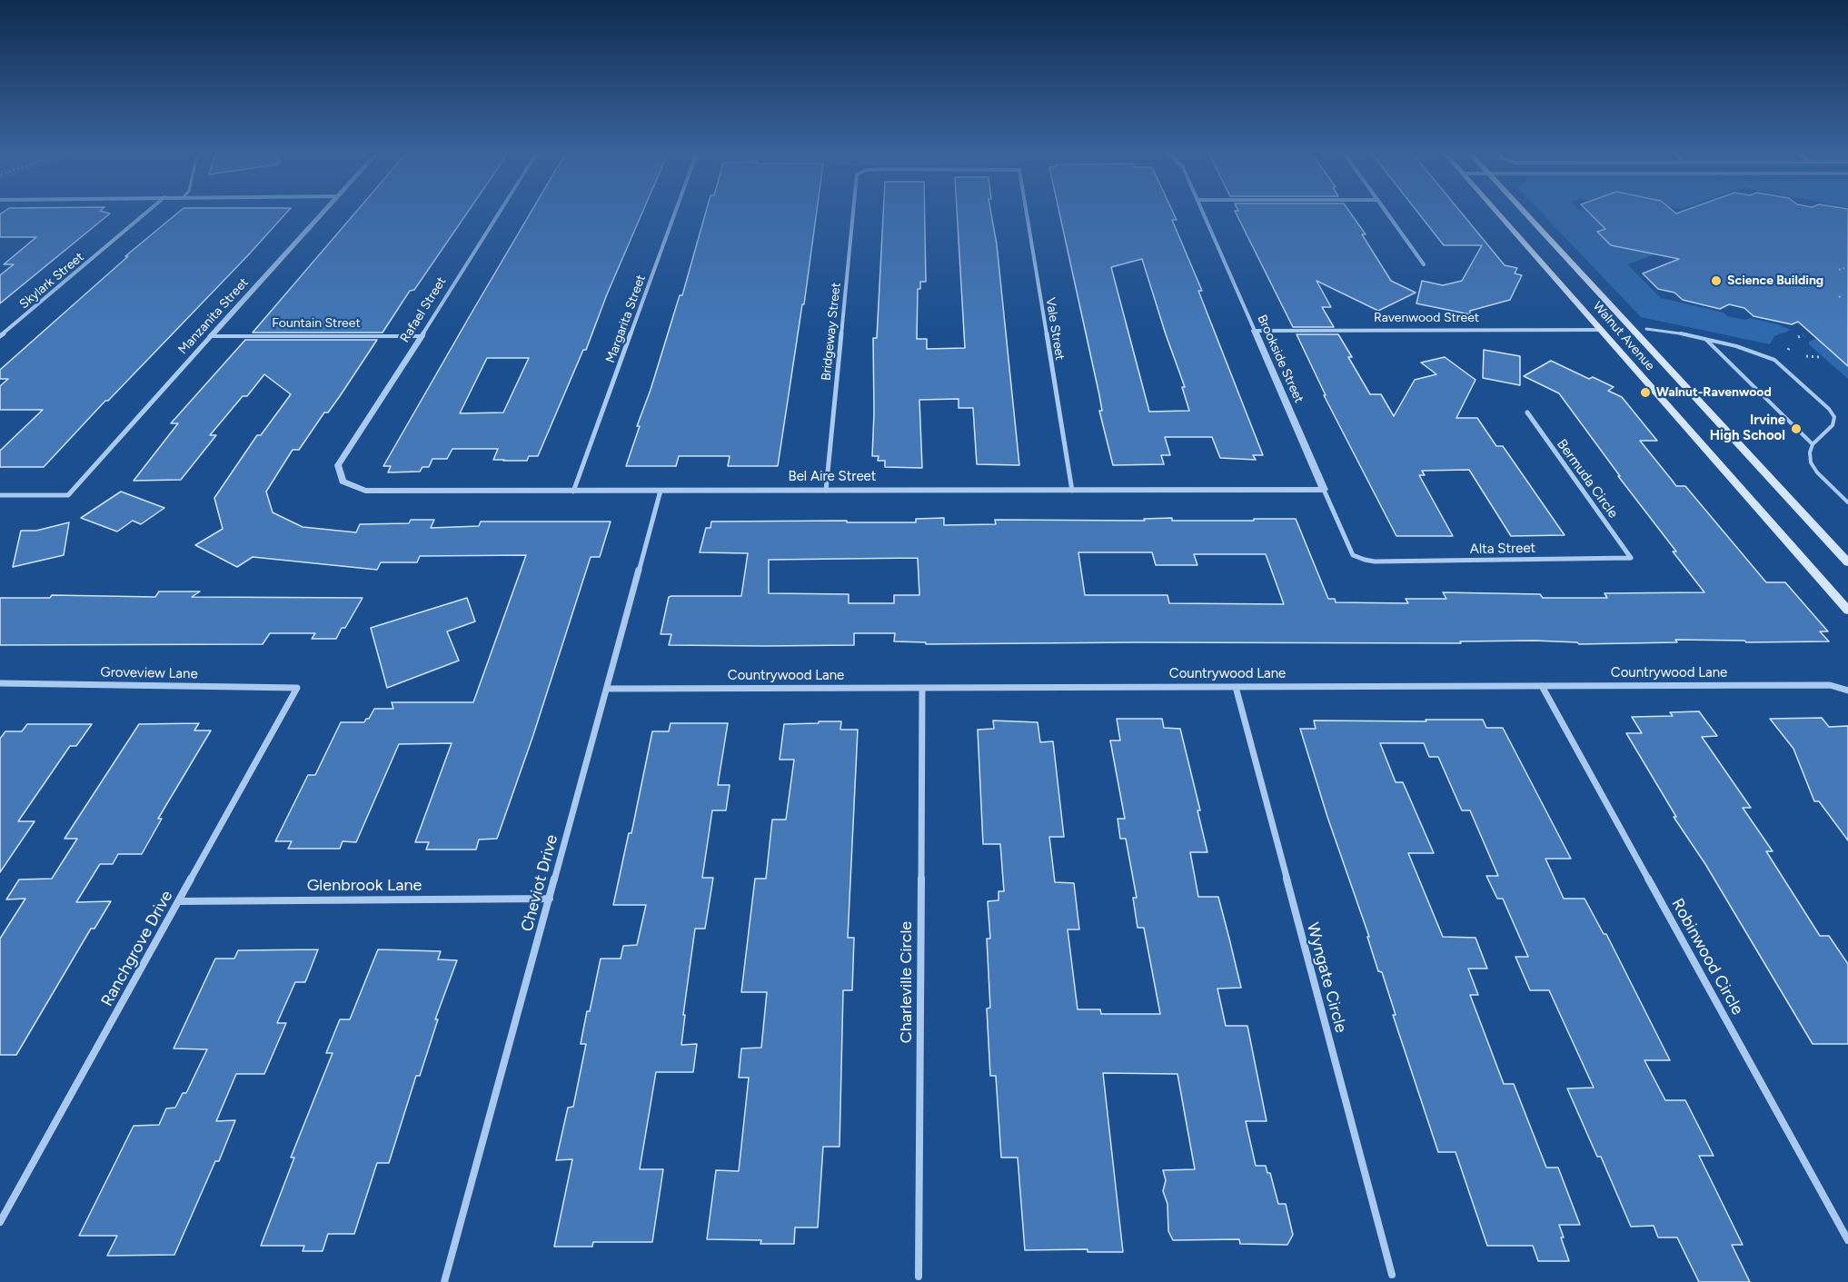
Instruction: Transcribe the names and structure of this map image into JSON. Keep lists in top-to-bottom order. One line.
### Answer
{"streets":{"main road":["Walnut Avenue"],"street":["Skylark Street","Rafael Street","Manzanita Street","Ravenwood Street","Margarita Street","Fountain Street","Vale Street","Bridgeway Street","Brookside Street","Bel Aire Street","Bermuda Circle","Alta Street","Groveview Lane","Countrywood Lane","Cheviot Drive","Glenbrook Lane","Ranchgrove Drive","Robinwood Circle","Wyngate Circle","Charleville Circle"]},"crossings":[["Rafael Street","Fountain Street"],["Rafael Street","Bel Aire Street"],["Manzanita Street","Fountain Street"],["Ravenwood Street","Walnut Avenue"],["Ravenwood Street","Brookside Street"],["Margarita Street","Bel Aire Street"],["Vale Street","Bel Aire Street"],["Bridgeway Street","Bel Aire Street"],["Brookside Street","Bel Aire Street"],["Brookside Street","Alta Street"],["Bel Aire Street","Cheviot Drive"],["Bermuda Circle","Alta Street"],["Groveview Lane","Ranchgrove Drive"],["Countrywood Lane","Cheviot Drive"],["Countrywood Lane","Robinwood Circle"],["Countrywood Lane","Wyngate Circle"],["Countrywood Lane","Charleville Circle"],["Cheviot Drive","Glenbrook Lane"],["Glenbrook Lane","Ranchgrove Drive"]],"places":["Science Building","Walnut-Ravenwood","Irvine High School"]}
